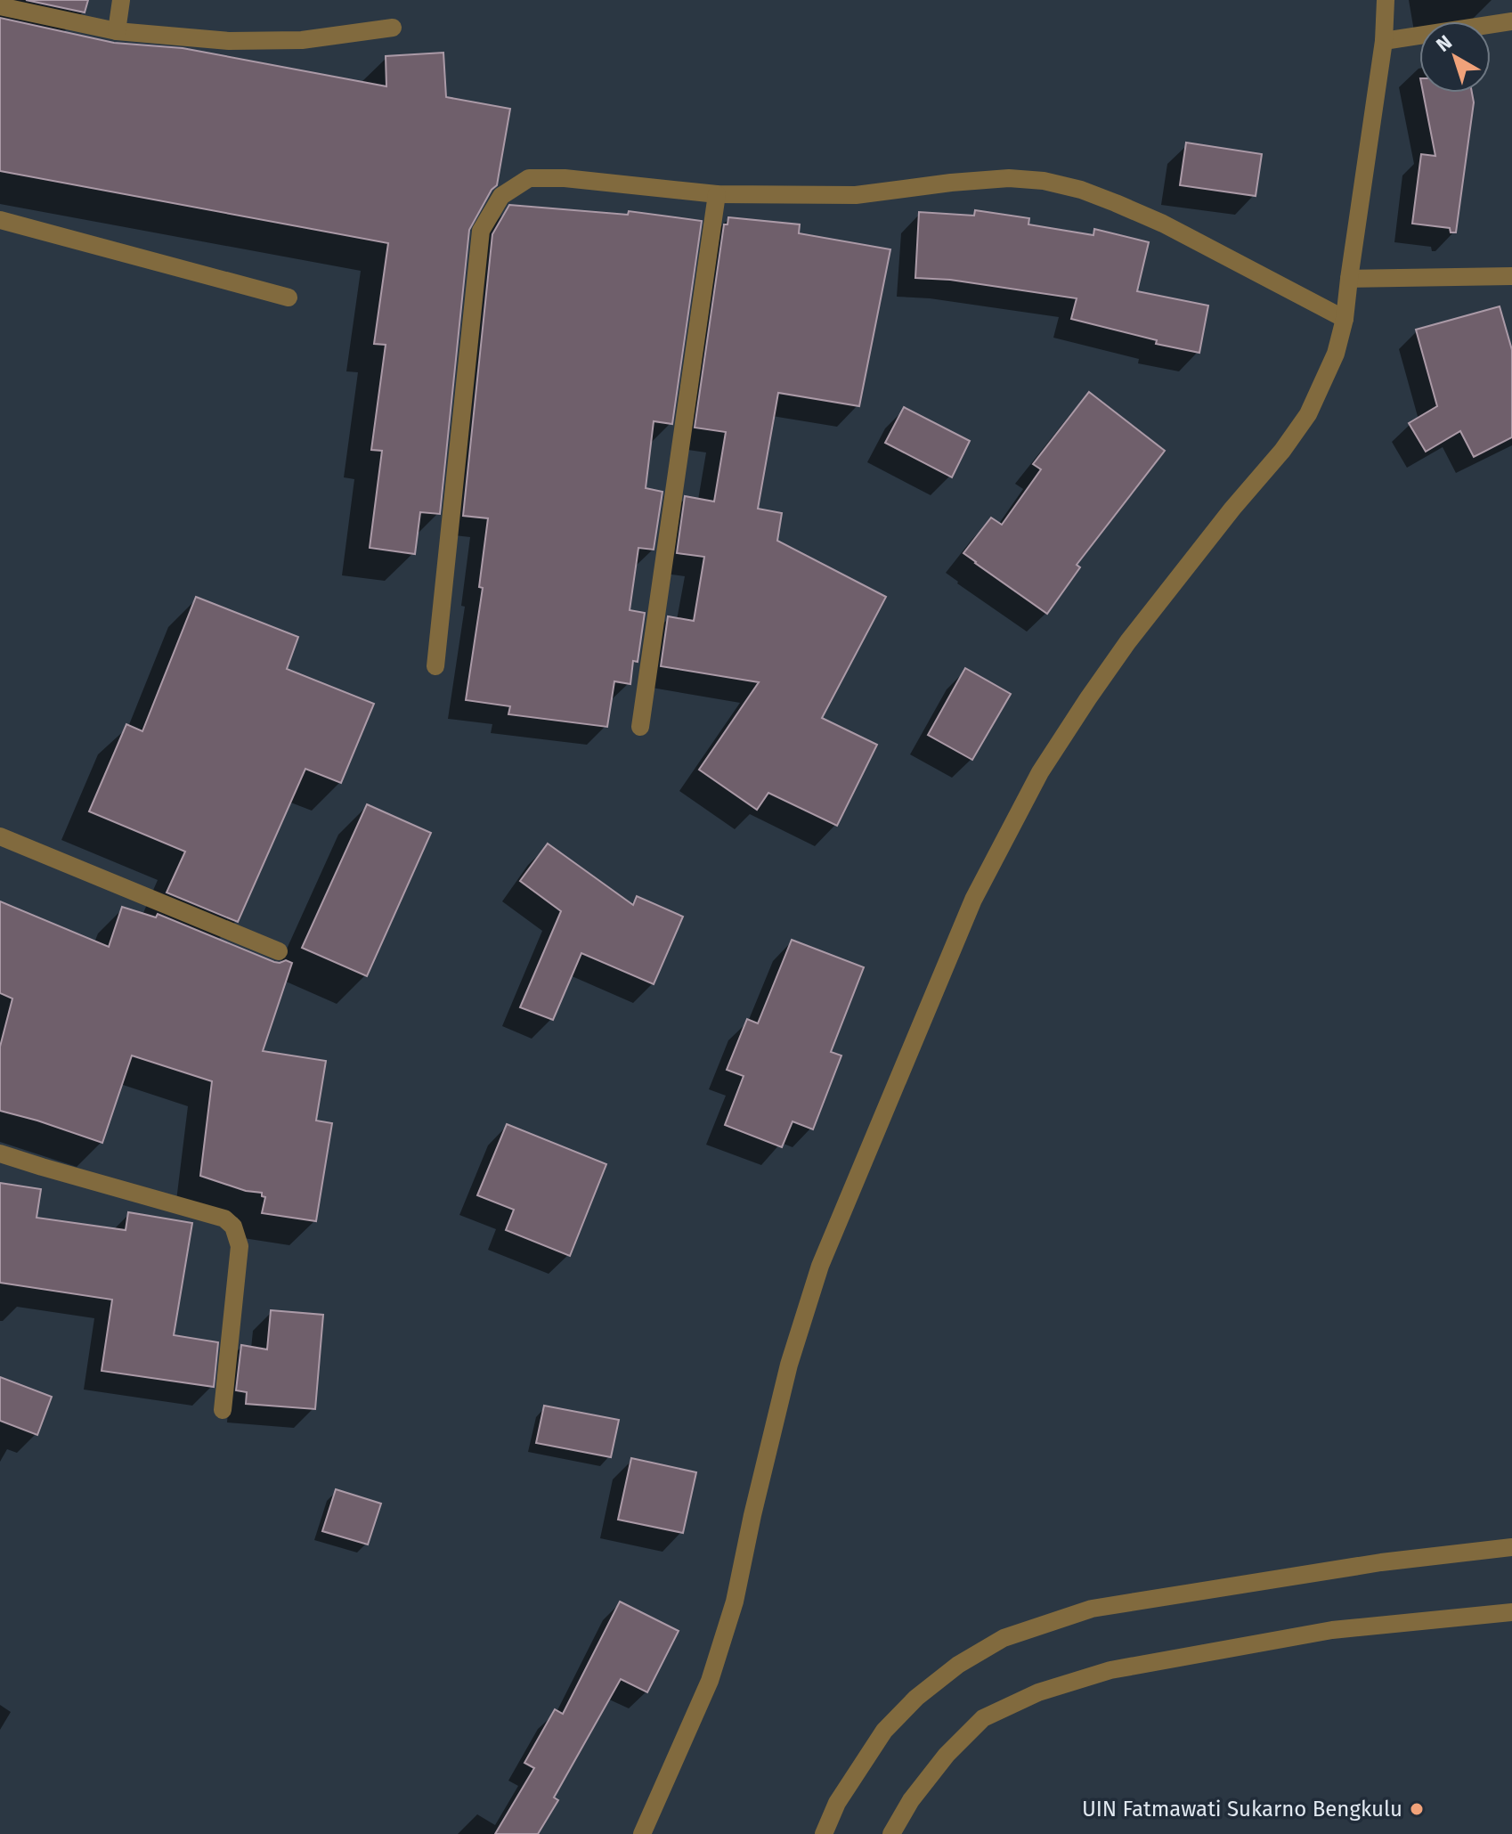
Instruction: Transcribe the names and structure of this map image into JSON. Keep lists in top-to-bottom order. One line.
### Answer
{"places":["UIN Fatmawati Sukarno Bengkulu"],"north":"top left"}
